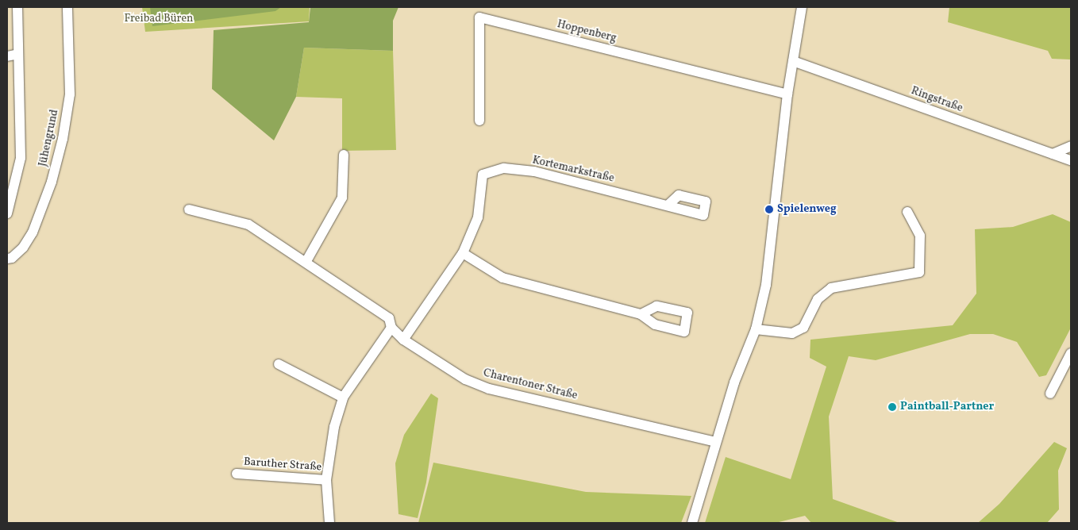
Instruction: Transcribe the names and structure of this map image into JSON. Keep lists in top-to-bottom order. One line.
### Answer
{"streets":{"street":["Hoppenberg","Ringstraße","Jühengrund","Kortemarkstraße","Charentoner Straße","Baruther Straße"]},"crossings":[["Kortemarkstraße","Charentoner Straße"],["Charentoner Straße","Baruther Straße"]],"parks":["Freibad Büren"],"places":["Spielenweg","Paintball-Partner"]}
